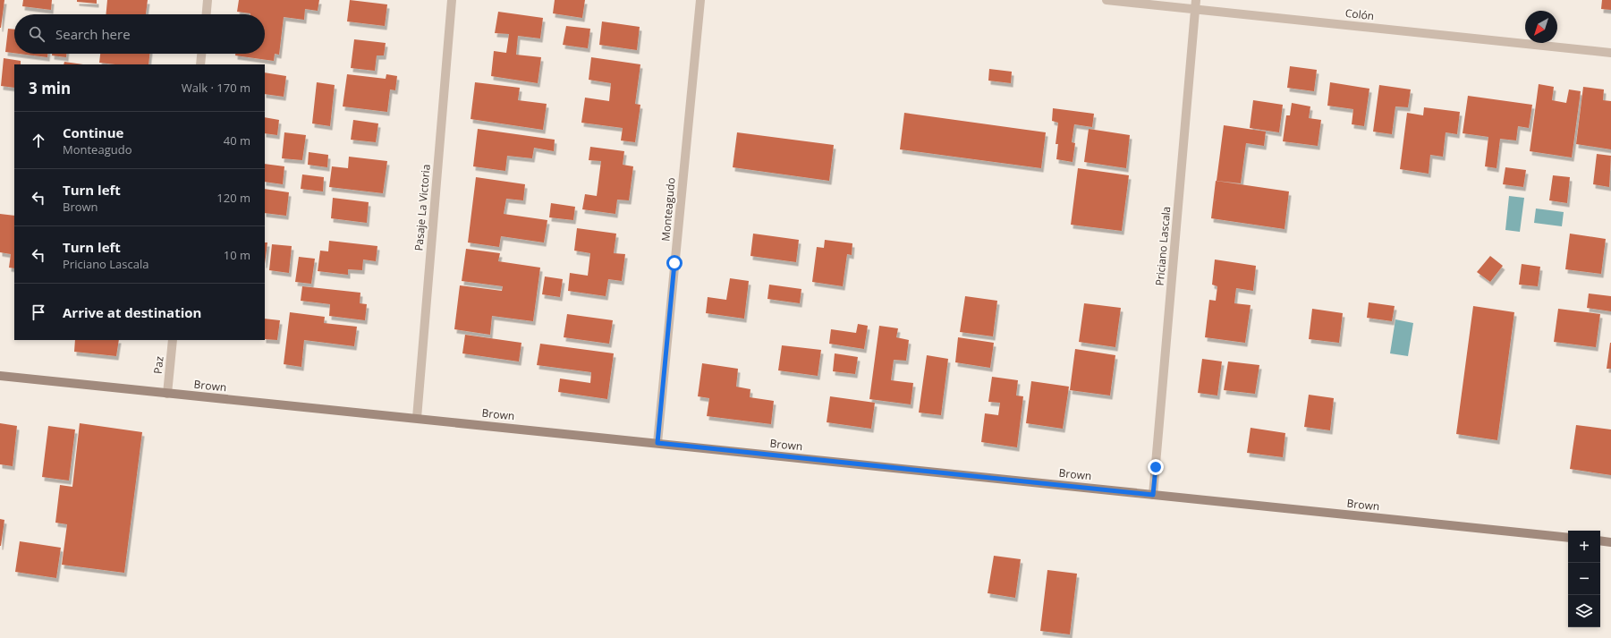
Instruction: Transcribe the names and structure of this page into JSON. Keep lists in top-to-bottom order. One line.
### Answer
{"streets":{"street":["Colón","Pasaje La Victoria","Monteagudo","Priciano Lascala","Paz","Brown"]},"crossings":[["Colón","Priciano Lascala"],["Pasaje La Victoria","Brown"],["Monteagudo","Brown"],["Priciano Lascala","Brown"],["Paz","Brown"]],"north":"bottom left","page":{"search":"Search here","heading":["3 min","Walk · 170 m"],"list":[["Continue","Monteagudo","40 m"],["Turn left","Brown","120 m"],["Turn left","Priciano Lascala","10 m"],"Arrive at destination"],"map_buttons":["+","−"]}}
